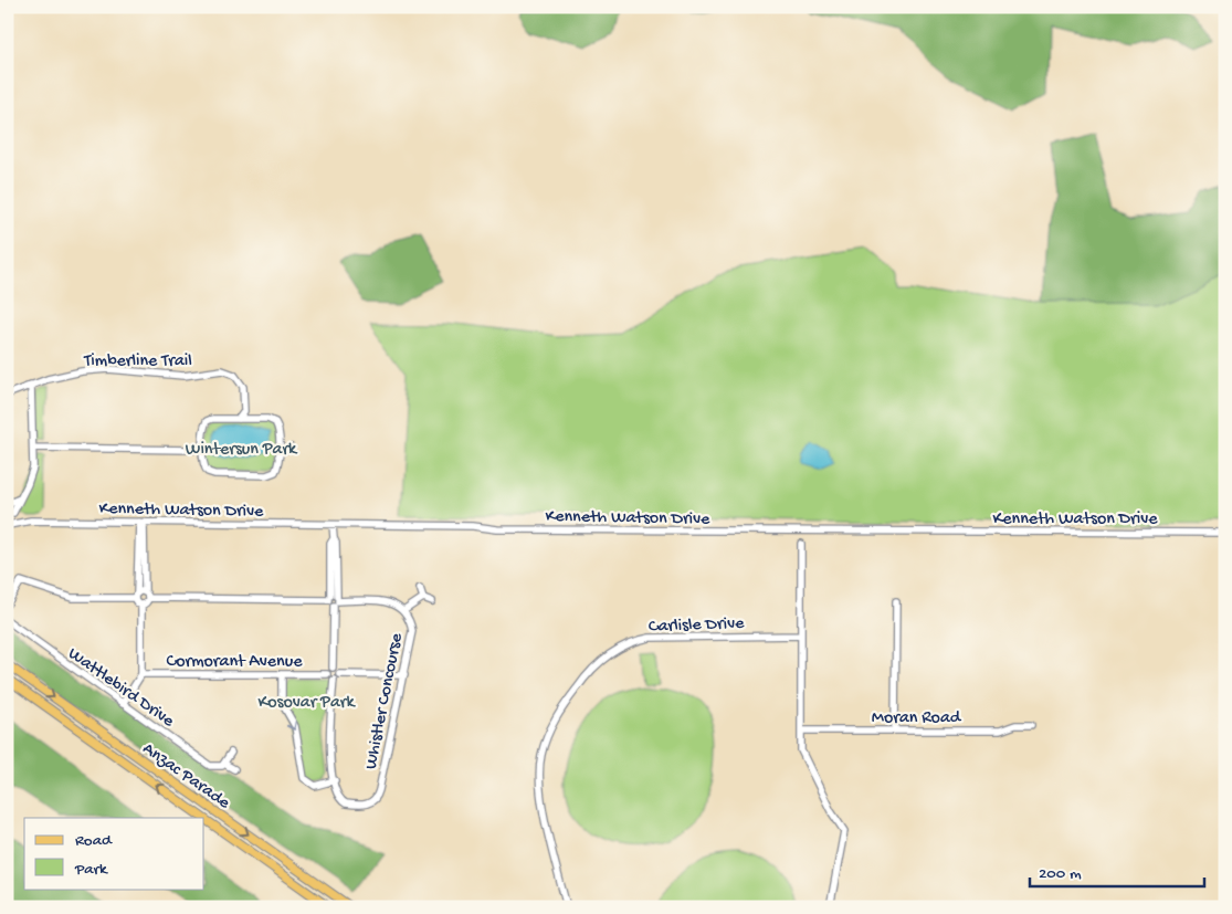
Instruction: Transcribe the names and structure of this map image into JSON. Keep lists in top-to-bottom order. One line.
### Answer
{"streets":{"main road":["Anzac Parade"],"street":["Timberline Trail","Kenneth Watson Drive","Carlisle Drive","Cormorant Avenue","Wattlebird Drive","Whistler Concourse","Moran Road"]},"parks":["Wintersun Park","Kosovar Park"],"legend":["Road","Park"],"scale_bar":"200 m"}
